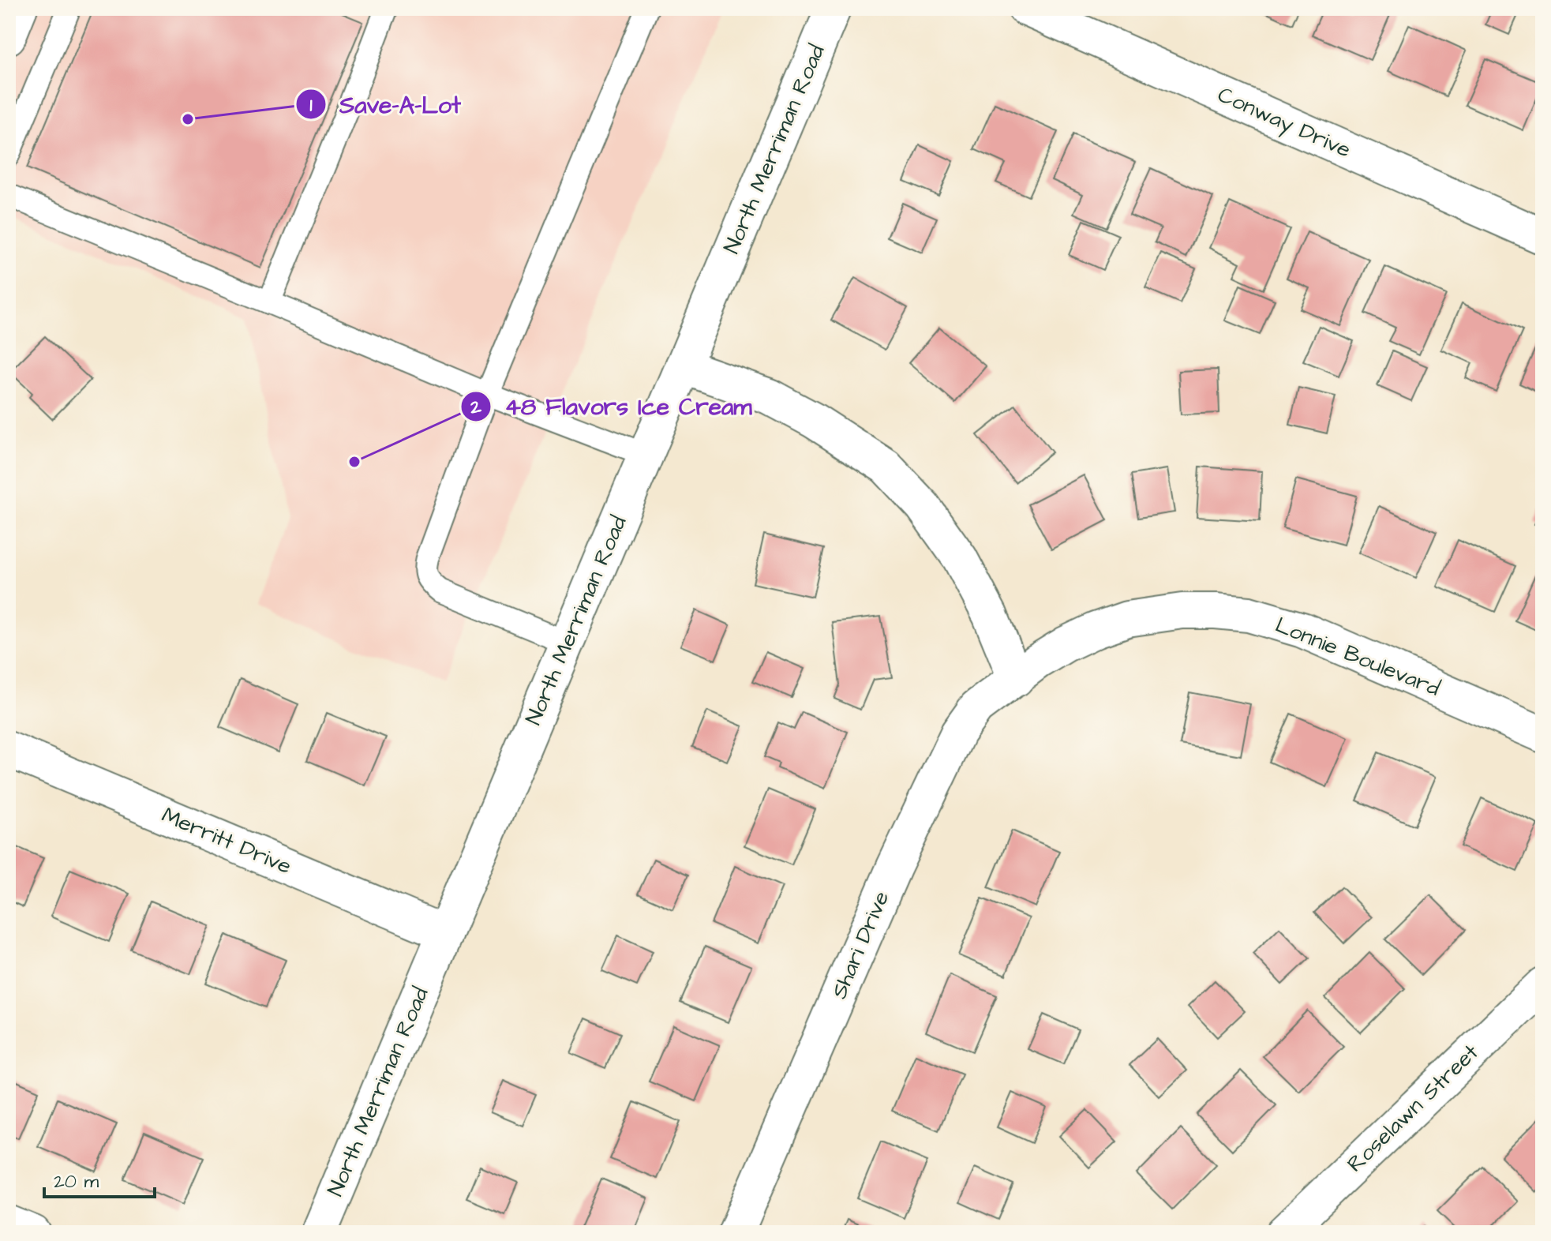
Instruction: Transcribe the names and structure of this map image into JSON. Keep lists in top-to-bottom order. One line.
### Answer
{"streets":{"street":["Conway Drive","North Merriman Road","Lonnie Boulevard","Merritt Drive","Shari Drive","Roselawn Street"]},"crossings":[["North Merriman Road","Merritt Drive"],["Lonnie Boulevard","Shari Drive"]],"places":["Save-A-Lot","48 Flavors Ice Cream"],"scale_bar":"20 m"}
